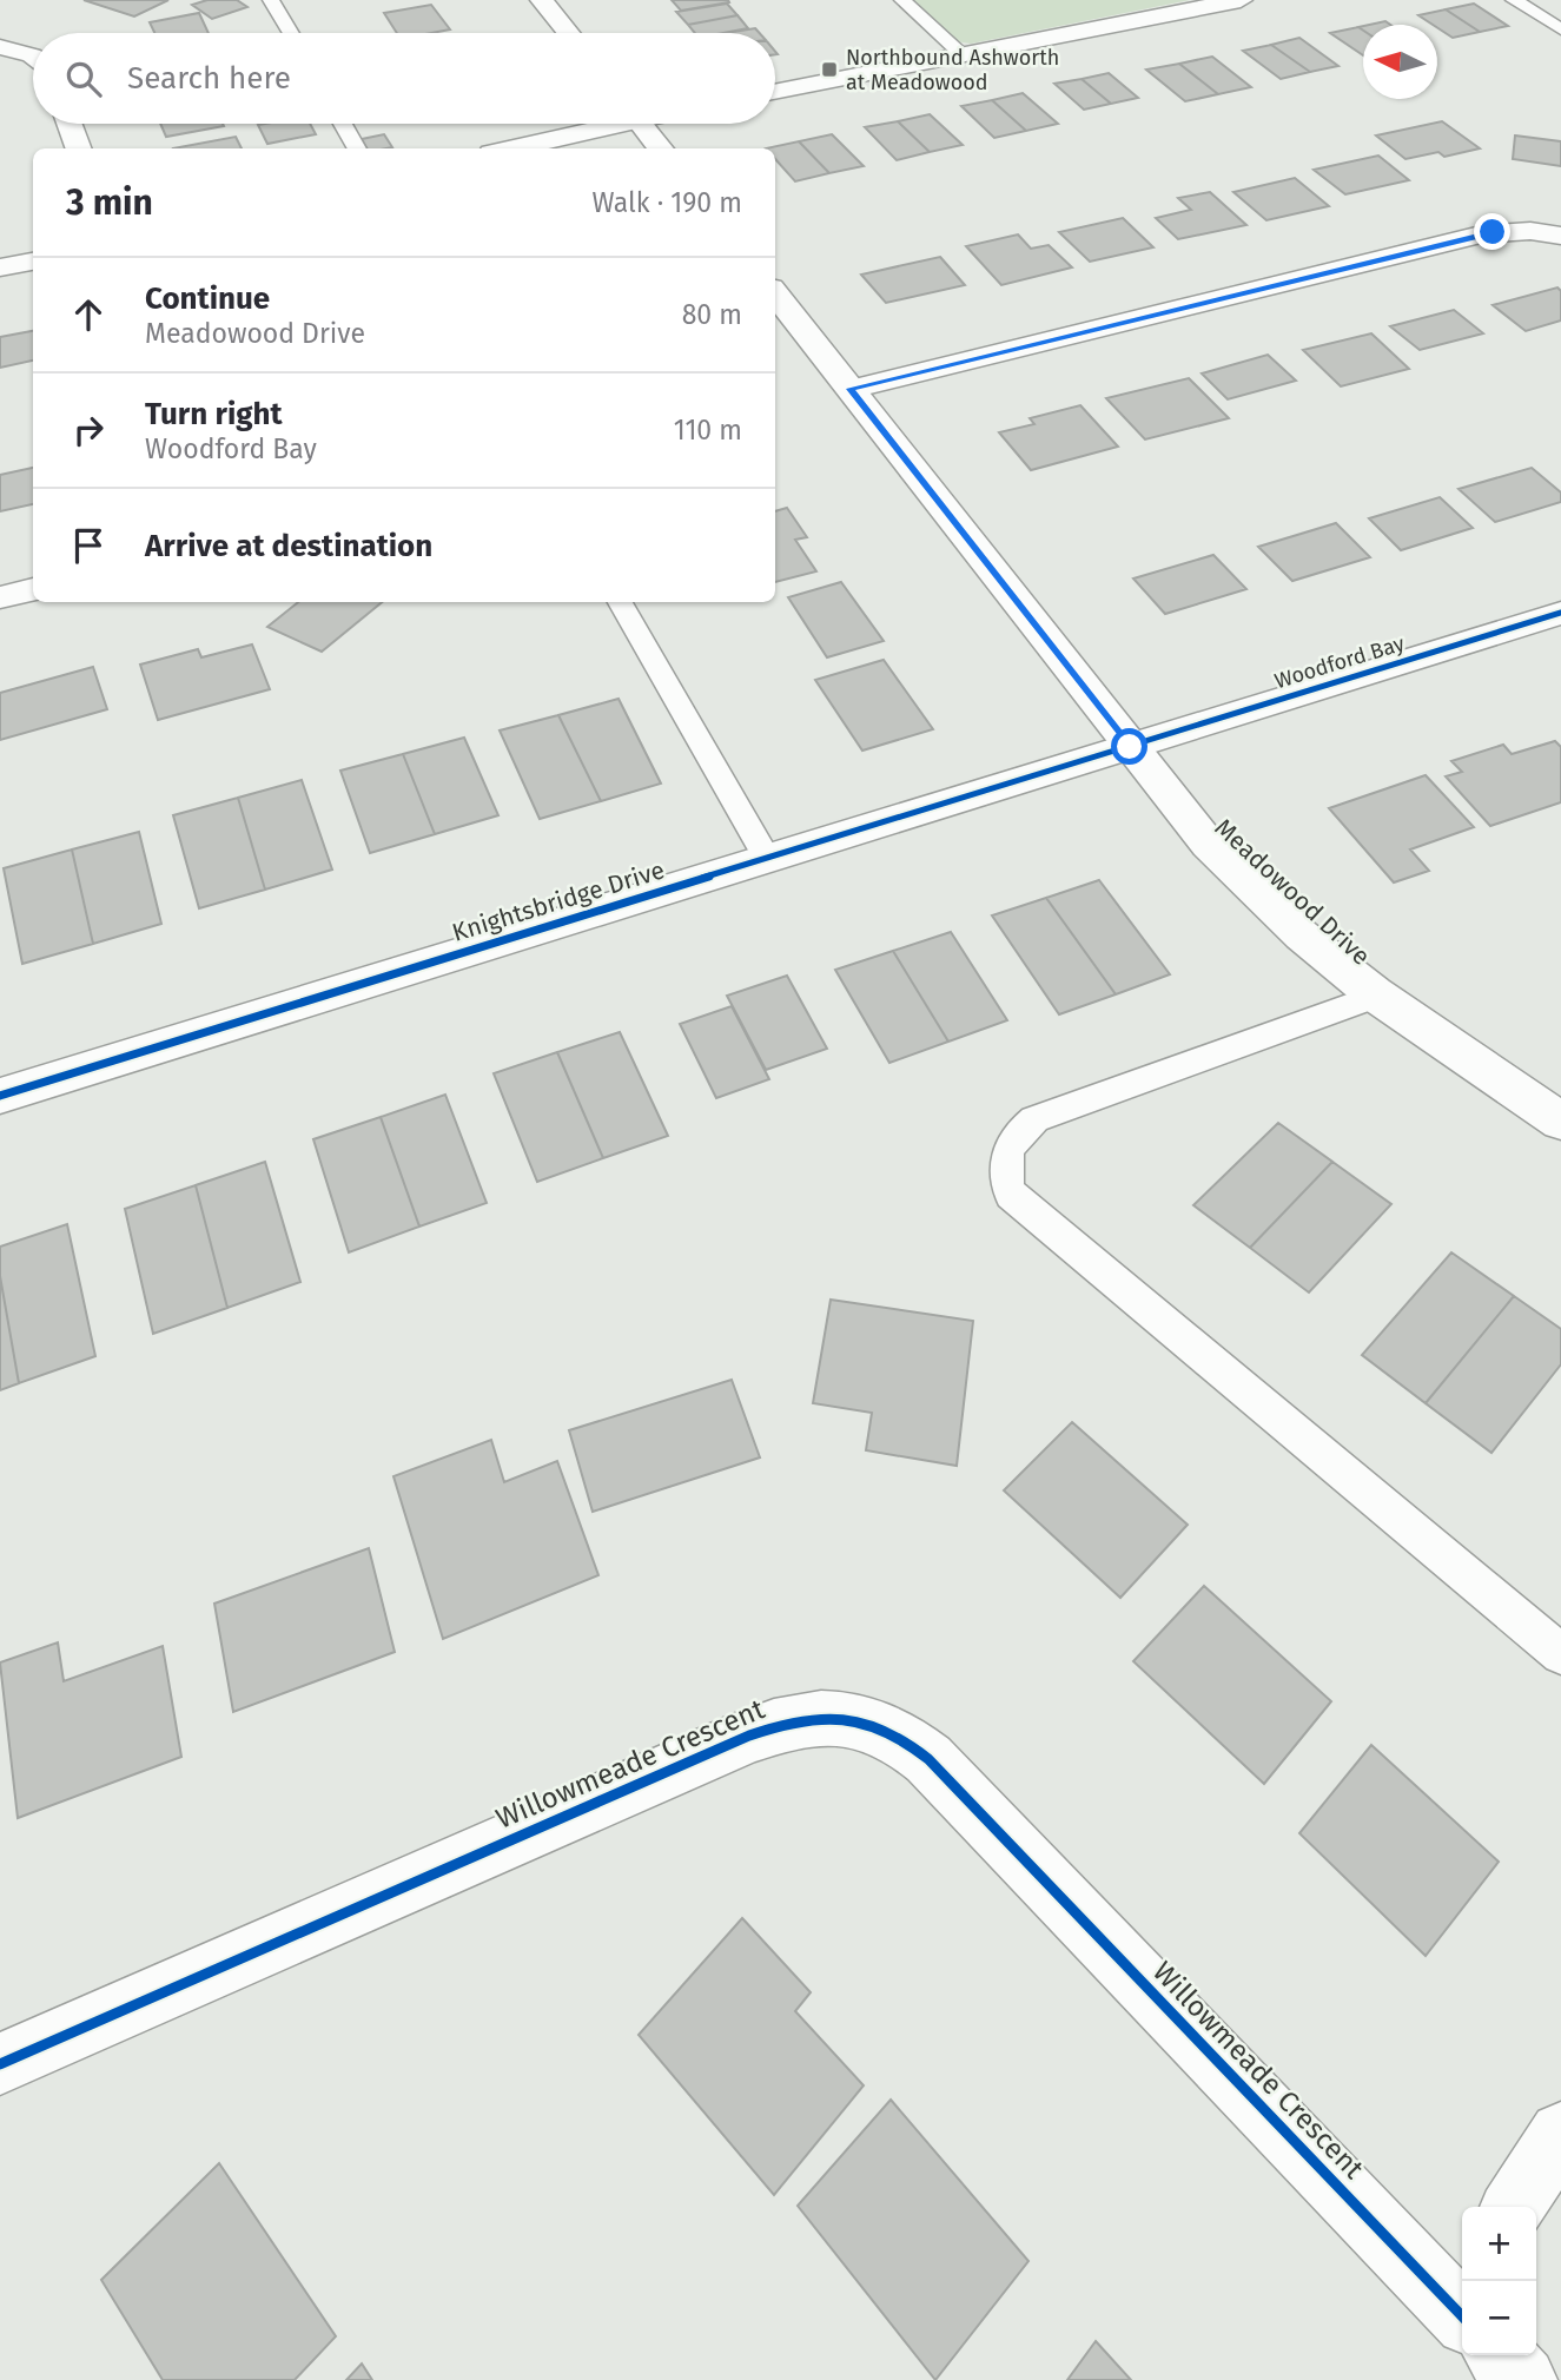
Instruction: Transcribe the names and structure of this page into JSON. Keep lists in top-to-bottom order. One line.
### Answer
{"streets":{"street":["Woodford Bay","Meadowood Drive","Knightsbridge Drive","Willowmeade Crescent"]},"crossings":[["Woodford Bay","Meadowood Drive"],["Woodford Bay","Knightsbridge Drive"],["Meadowood Drive","Knightsbridge Drive"]],"places":{"transit":["Northbound Ashworth at Meadowood"]},"north":"left","page":{"search":"Search here","heading":["3 min","Walk · 190 m"],"list":[["Continue","Meadowood Drive","80 m"],["Turn right","Woodford Bay","110 m"],"Arrive at destination"],"map_buttons":["+","−"]}}
